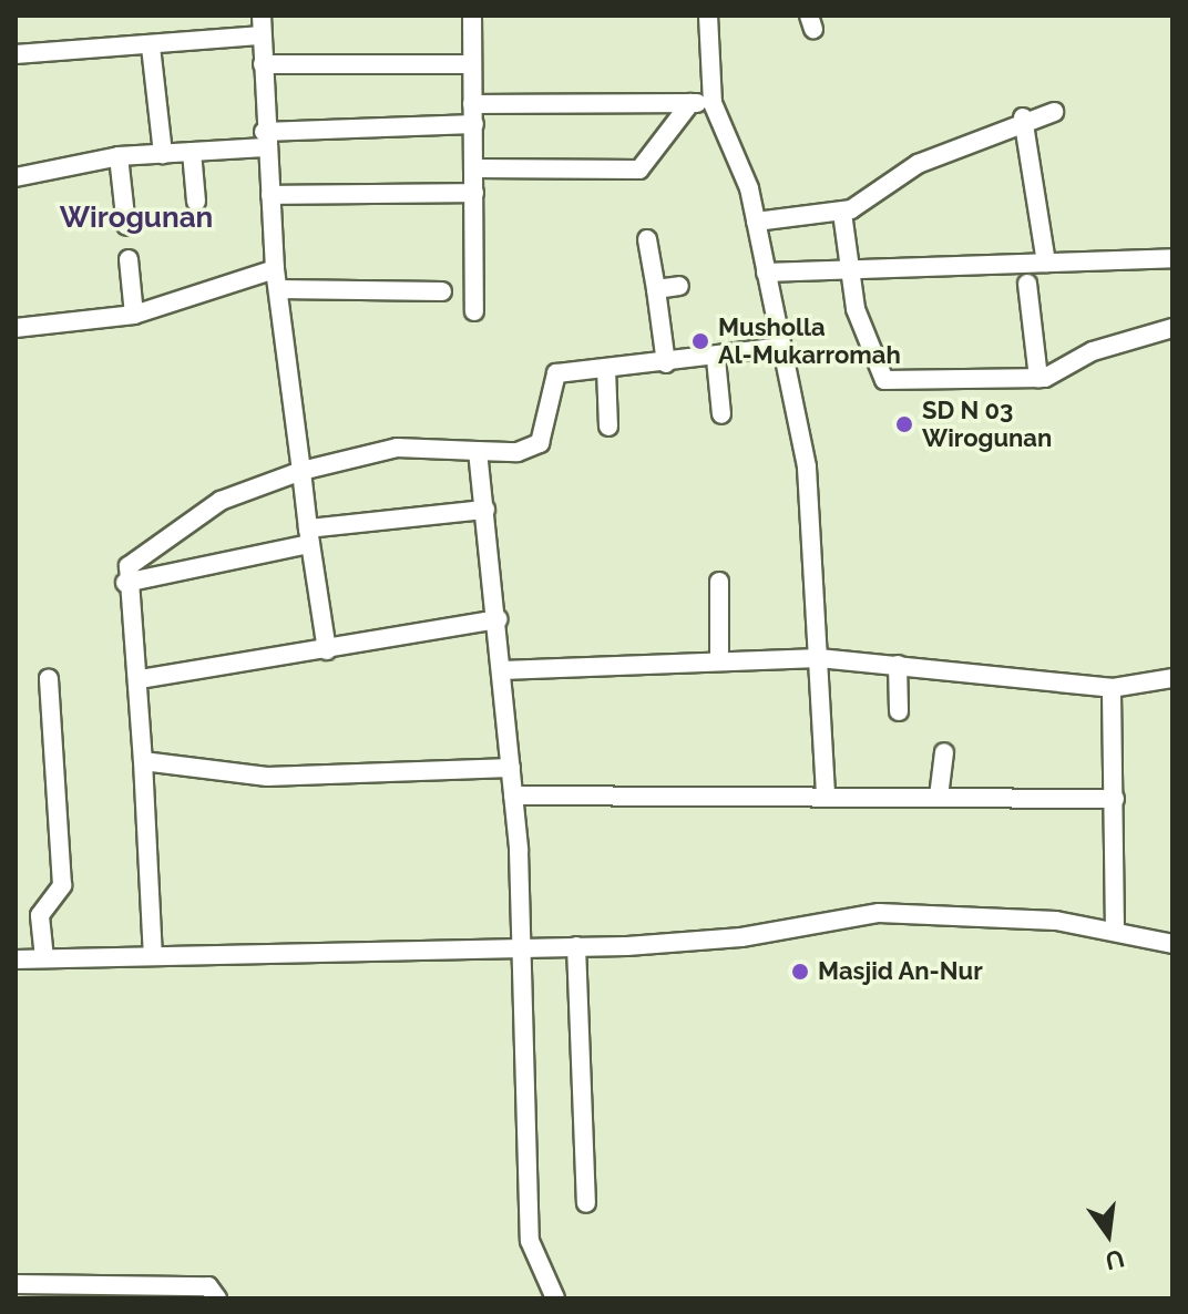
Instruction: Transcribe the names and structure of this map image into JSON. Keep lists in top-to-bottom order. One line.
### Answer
{"districts":["Wirogunan"],"places":["Musholla Al-Mukarromah","SD N 03 Wirogunan","Masjid An-Nur"],"north":"bottom"}
